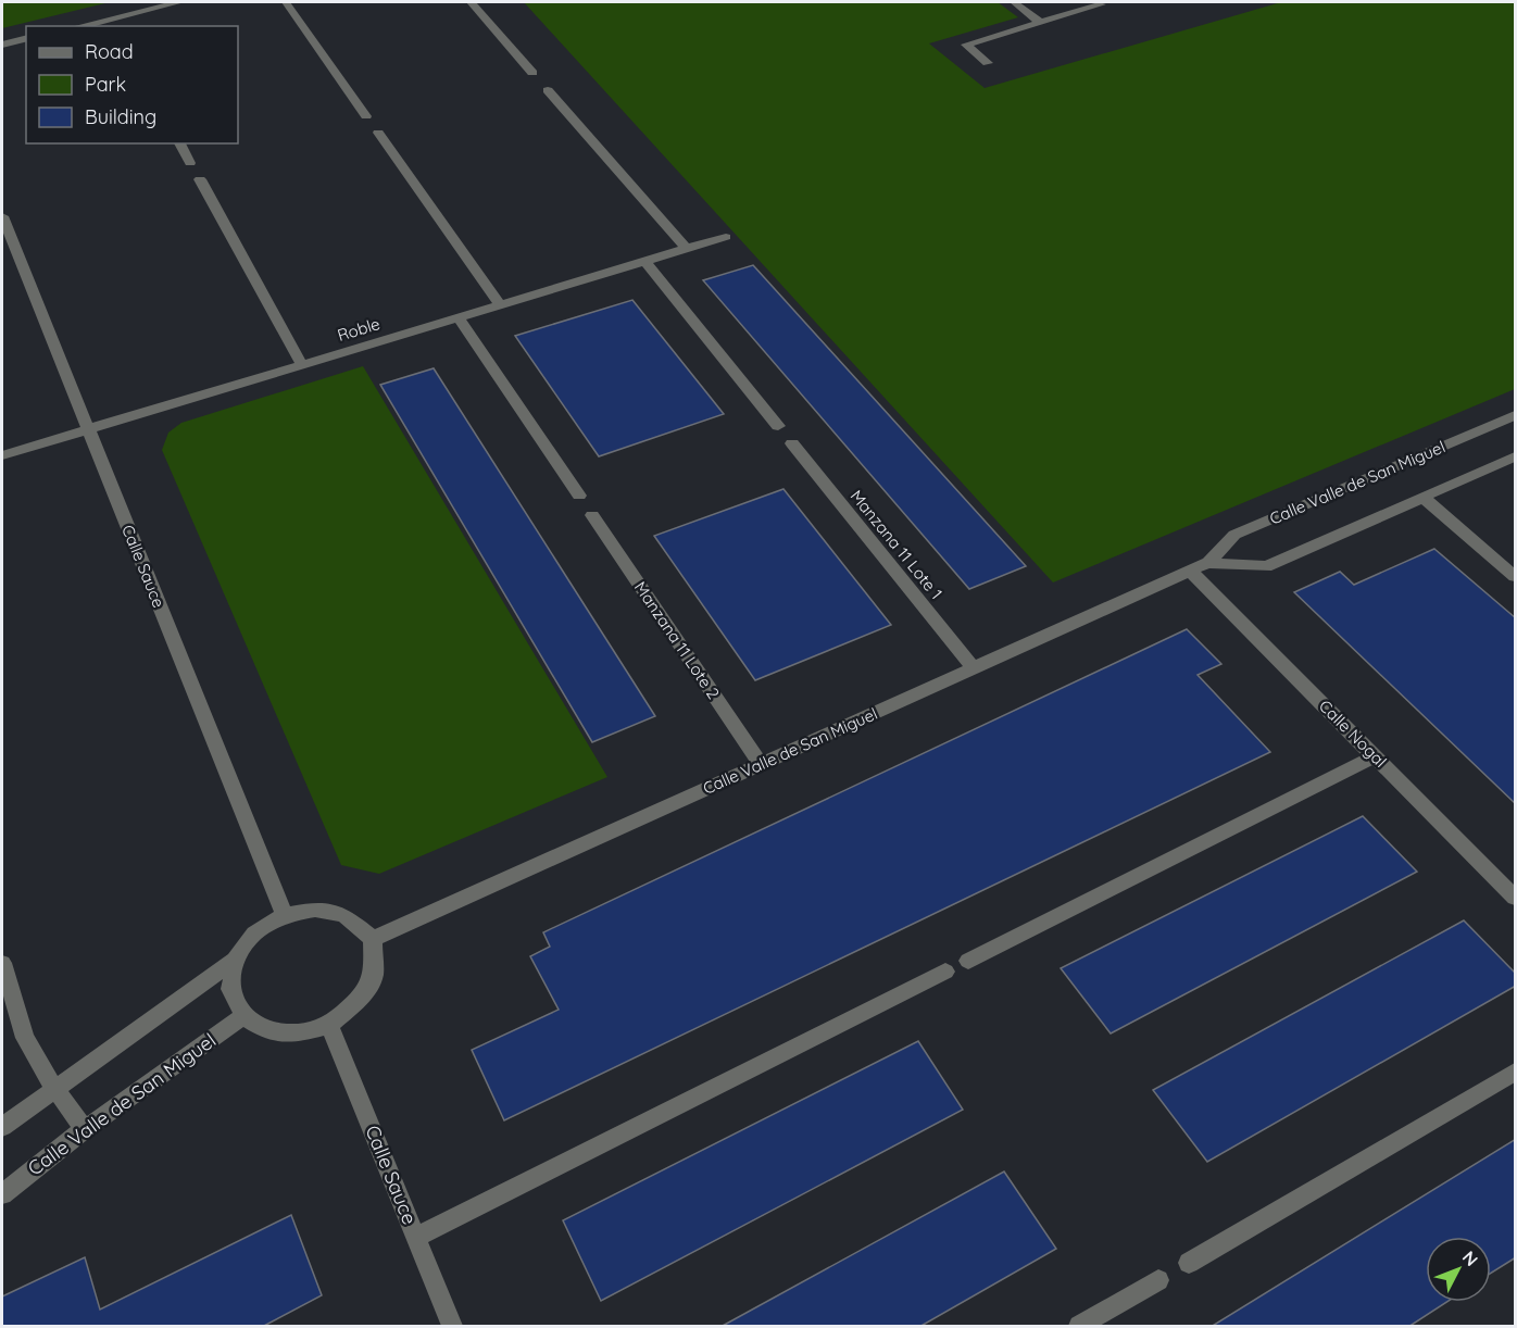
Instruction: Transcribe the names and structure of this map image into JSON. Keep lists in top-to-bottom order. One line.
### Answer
{"streets":{"street":["Roble","Calle Valle de San Miguel","Manzana 11 Lote 1","Calle Sauce","Manzana 11 Lote 2","Calle Nogal"]},"crossings":[["Roble","Calle Sauce"],["Calle Valle de San Miguel","Manzana 11 Lote 1"],["Calle Valle de San Miguel","Calle Sauce"],["Calle Valle de San Miguel","Manzana 11 Lote 2"],["Calle Valle de San Miguel","Calle Nogal"]],"legend":["Road","Park","Building"],"north":"top right"}
